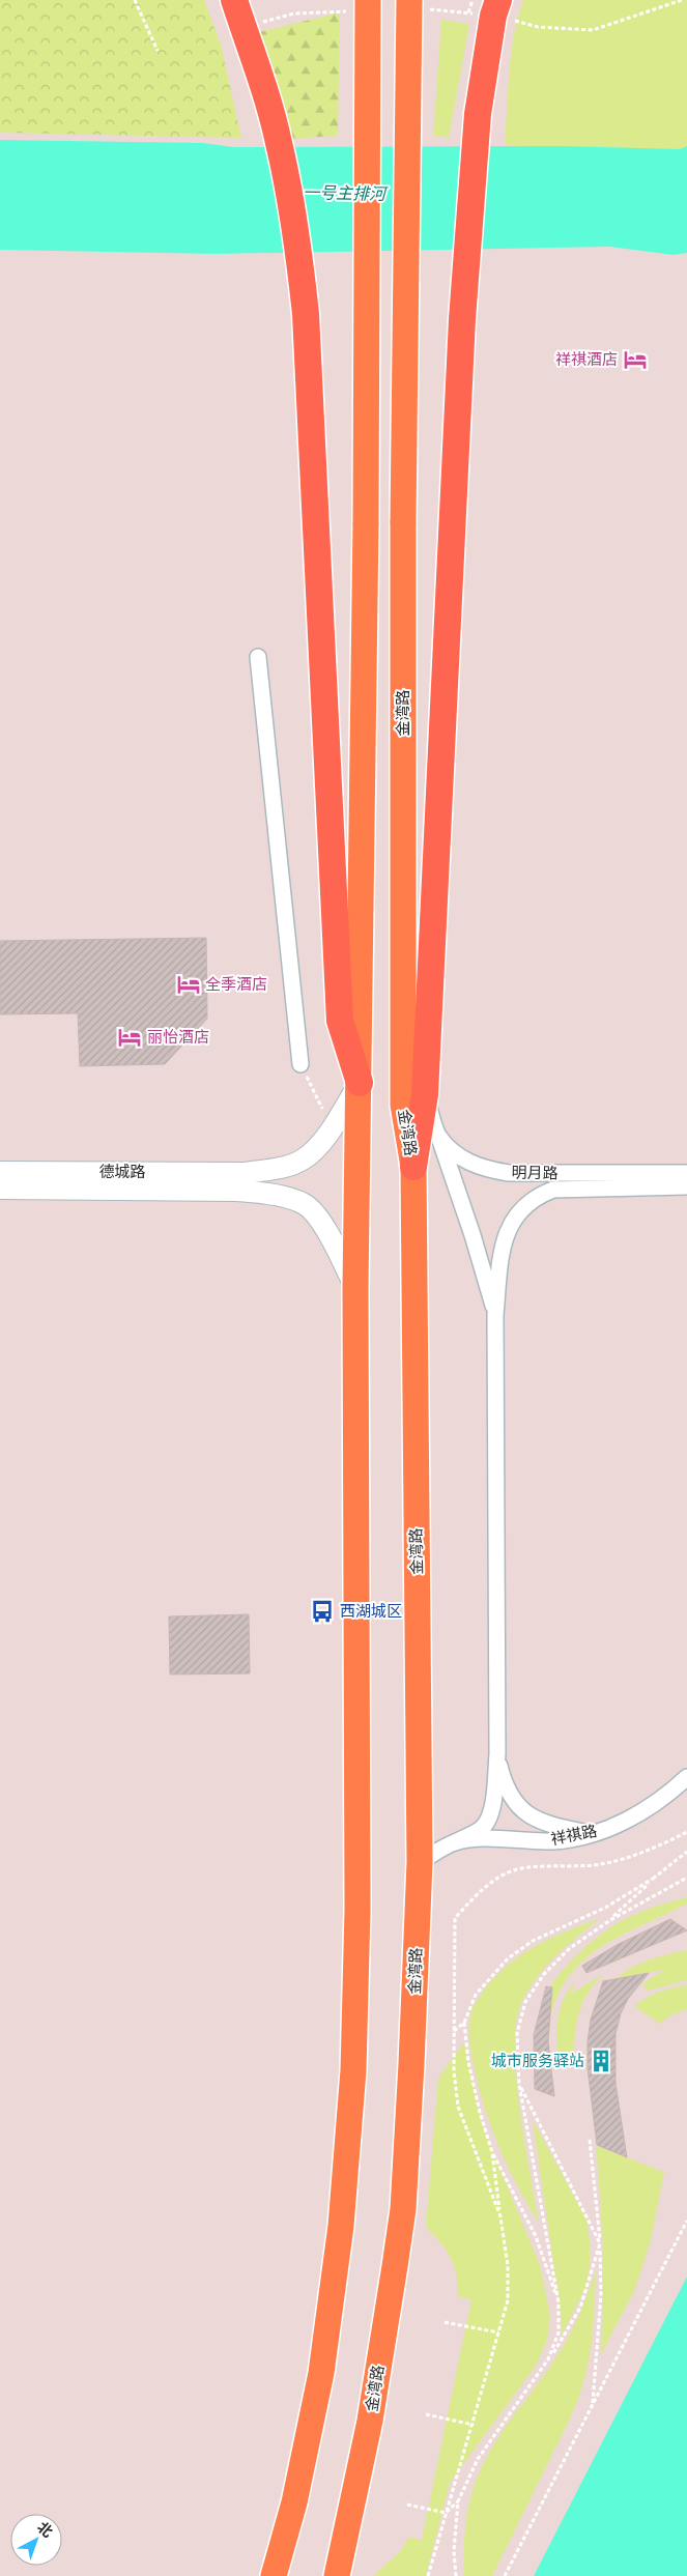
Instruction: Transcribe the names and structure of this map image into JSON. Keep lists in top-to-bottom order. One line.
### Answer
{"streets":{"main road":["金湾路"],"street":["德城路","明月路","祥祺路"]},"crossings":[["金湾路","祥祺路"]],"water":["一号主排河"],"places":{"hotel":["祥祺酒店","全季酒店","丽怡酒店"],"bus stop":["西湖城区"],"building":["城市服务驿站"]},"north":"top right"}
